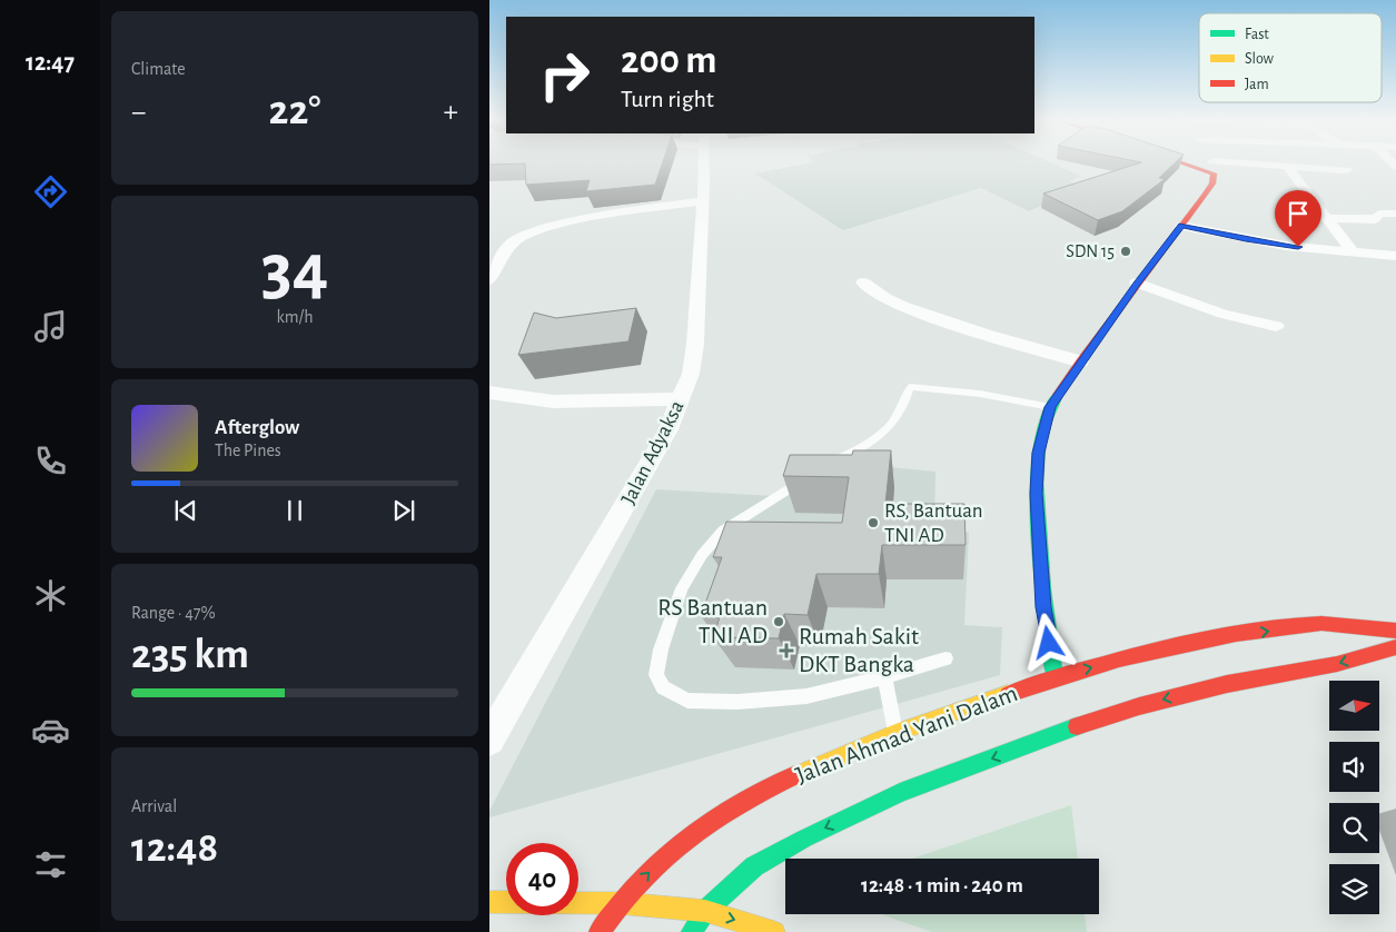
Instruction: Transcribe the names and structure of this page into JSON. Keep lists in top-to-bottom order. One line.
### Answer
{"streets":{"street":["Jalan Adyaksa","Jalan Ahmad Yani Dalam"]},"places":{"other":["SDN 15","RS, Bantuan TNI AD","RS Bantuan TNI AD"],"health":["Rumah Sakit DKT Bangka"]},"legend":["Fast","Slow","Jam"],"north":"right","page":{"tabs":"12:47","tile":["Climate",["34","km/h"],["Range · 47%","235 km"],["Arrival","12:48"]],"turn":["200 m","Turn right"],"heat":["−","22°","+"],"song":["Afterglow","The Pines"],"limit":"40","trip":"12:48 · 1 min · 240 m"}}
